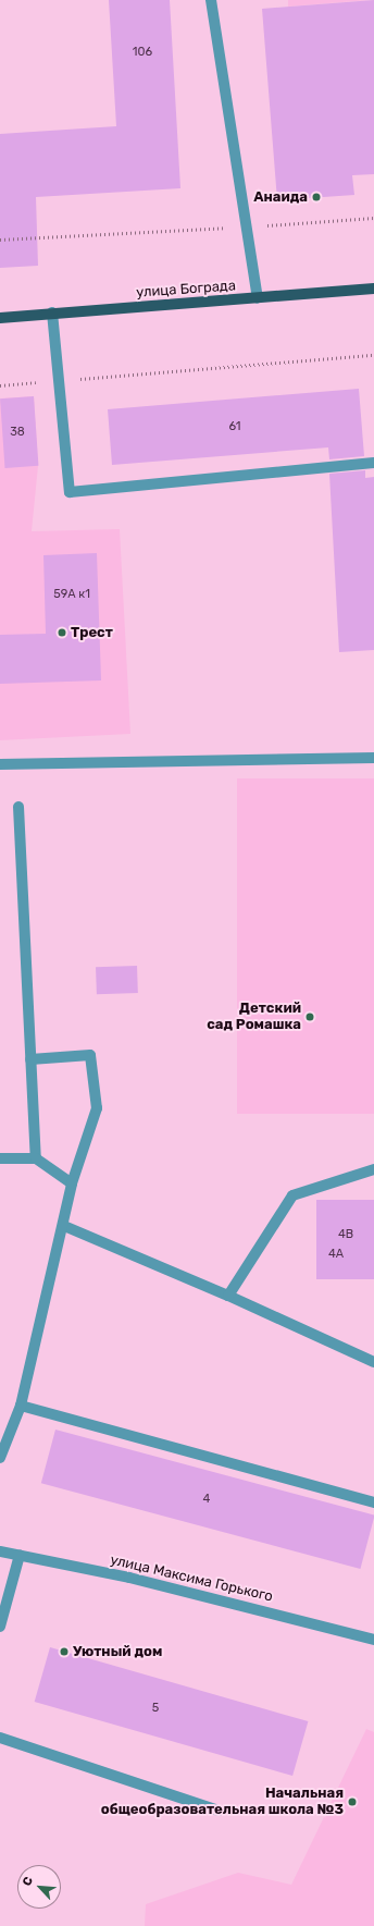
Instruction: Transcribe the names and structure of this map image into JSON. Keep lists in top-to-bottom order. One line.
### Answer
{"streets":{"main road":["улица Бограда"],"street":["улица Максима Горького"]},"places":["Анаида","Трест","Детский сад Ромашка","Уютный дом","Начальная общеобразовательная школа №3"],"house_numbers":["106","61","38","59А к1","4В","4А","4","5"],"north":"top left"}
